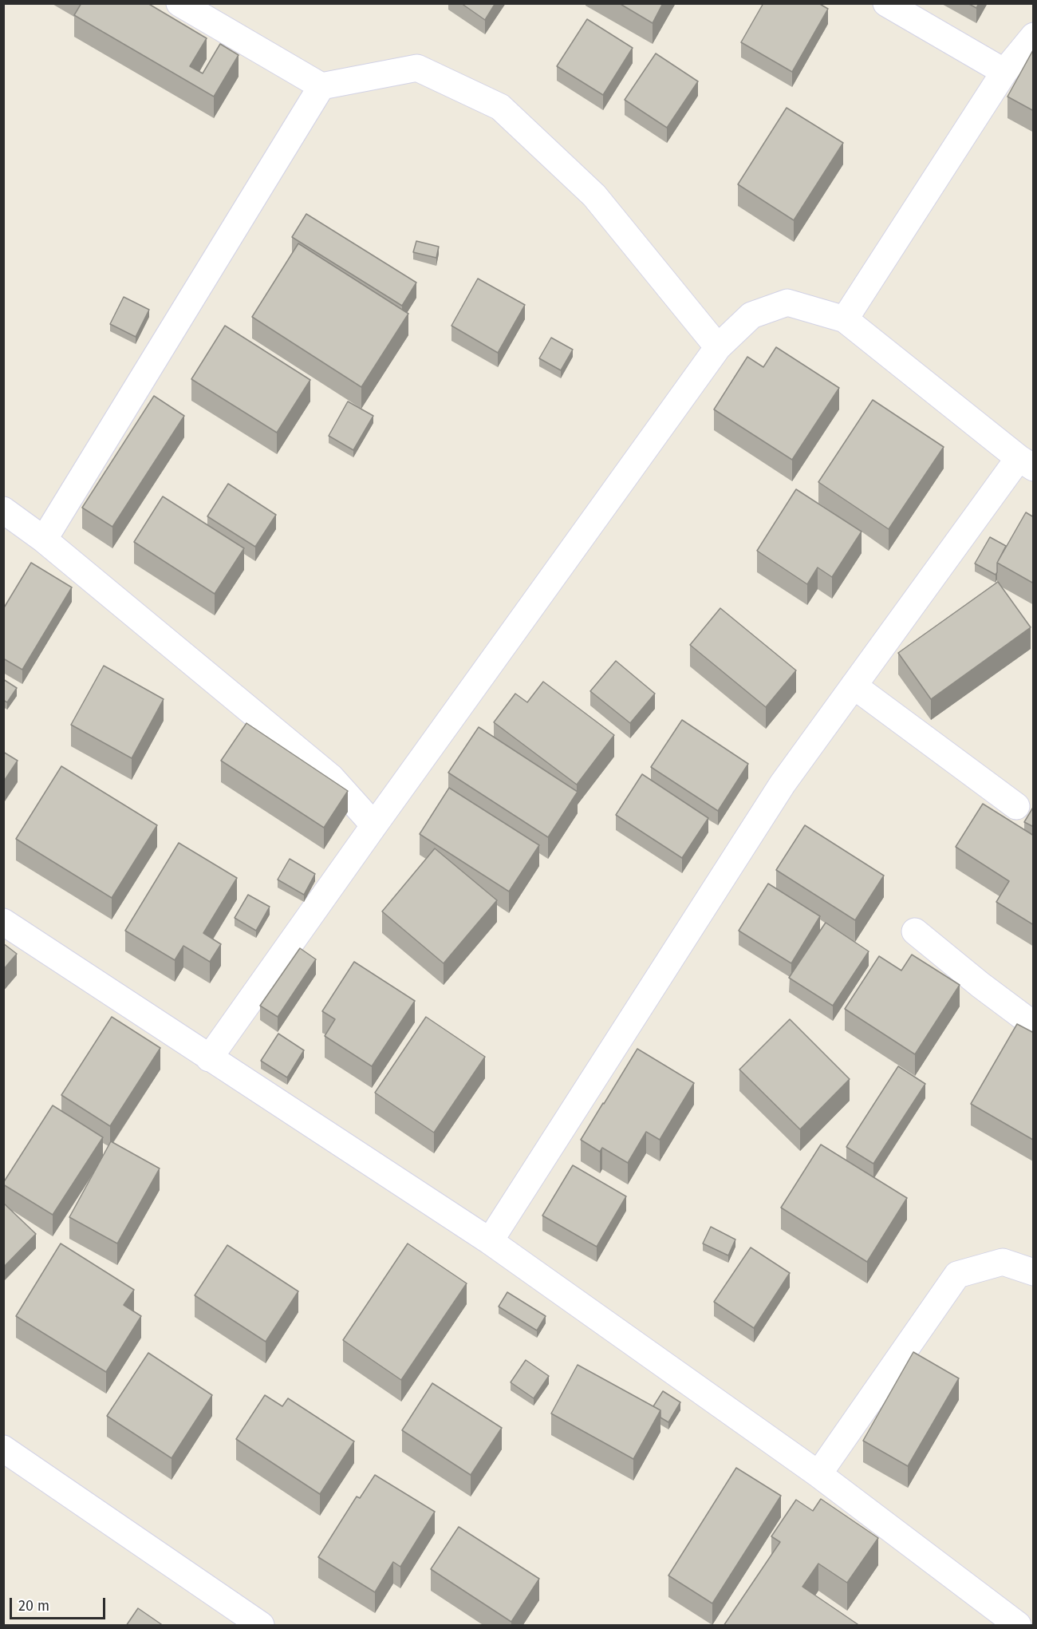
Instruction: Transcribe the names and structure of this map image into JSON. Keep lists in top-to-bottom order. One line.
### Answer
{"scale_bar":"20 m"}
